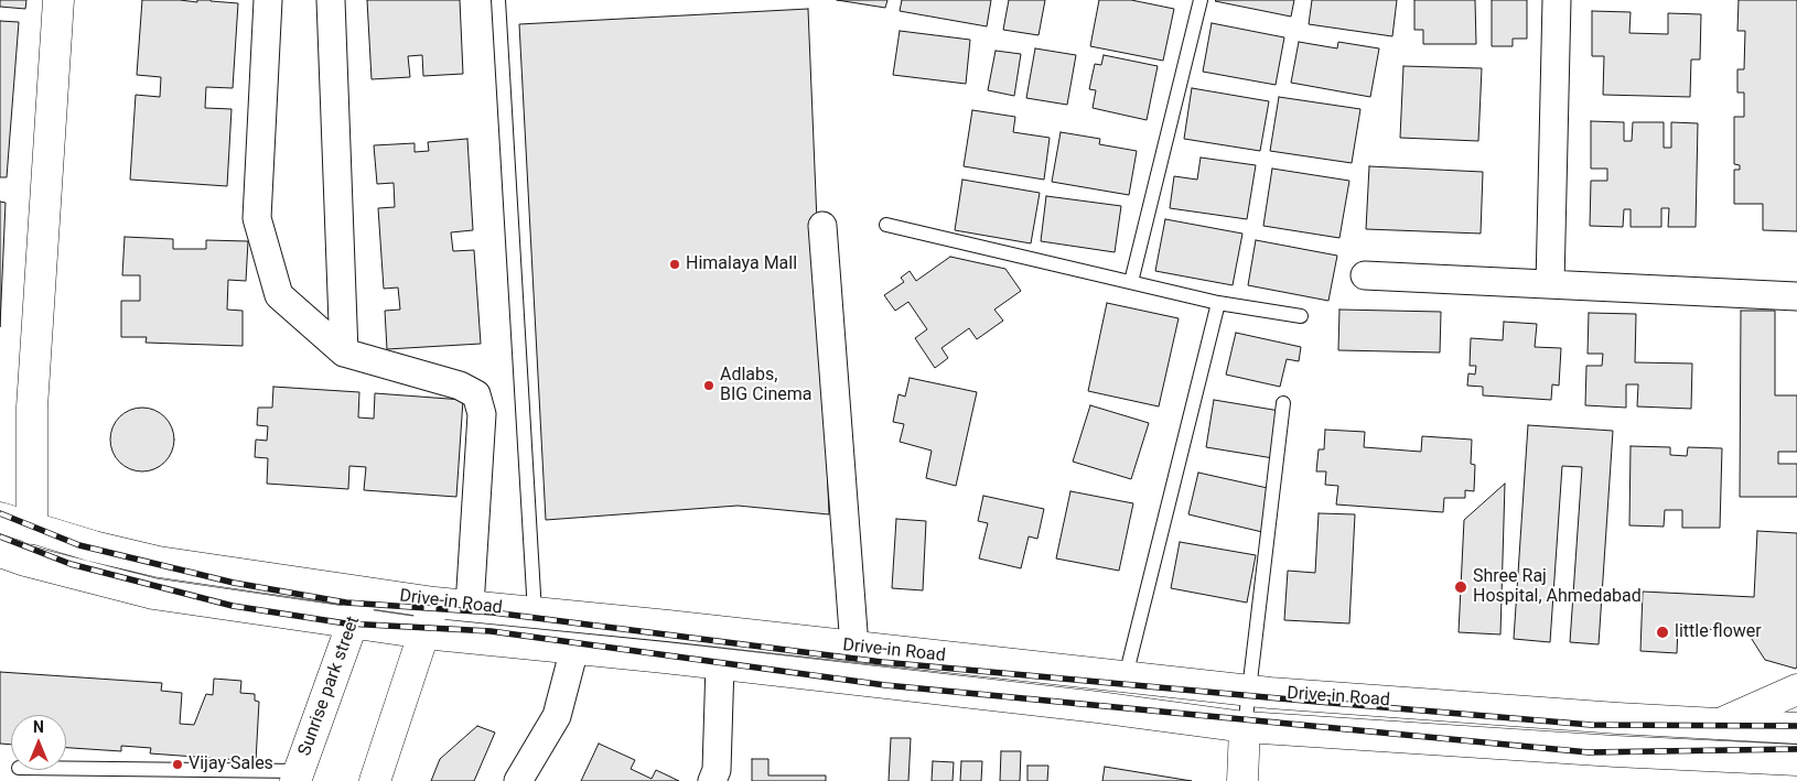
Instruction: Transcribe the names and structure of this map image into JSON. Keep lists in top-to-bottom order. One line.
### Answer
{"streets":{"main road":["Drive-in Road","Sunrise park street"]},"crossings":[["Drive-in Road","Sunrise park street"]],"places":["Himalaya Mall","Adlabs, BIG Cinema","Shree Raj Hospital, Ahmedabad","little flower","Vijay Sales"],"north":"top"}
